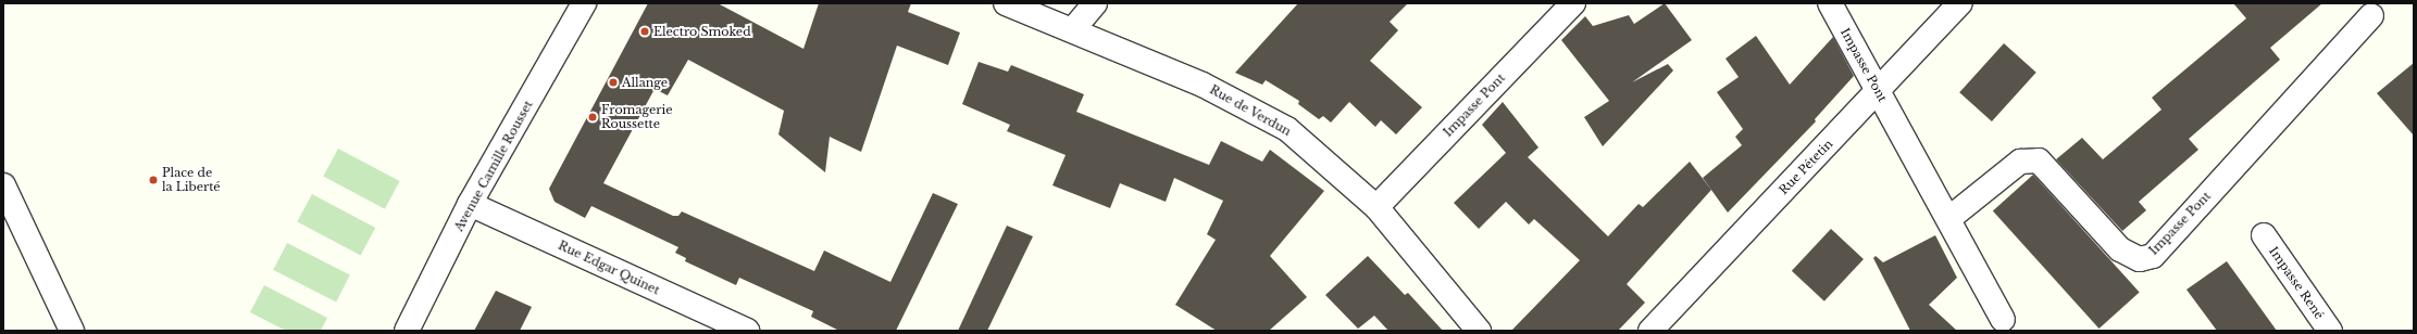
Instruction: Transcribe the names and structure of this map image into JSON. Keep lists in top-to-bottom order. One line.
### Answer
{"streets":{"street":["Impasse Pont","Rue de Verdun","Avenue Camille Rousset","Rue Pétetin","Rue Edgar Quinet","Impasse René"]},"crossings":[["Impasse Pont","Rue de Verdun"],["Impasse Pont","Rue Pétetin"],["Avenue Camille Rousset","Rue Edgar Quinet"]],"places":["Electro Smoked","Allange","Fromagerie Roussette","Place de la Liberté"]}
